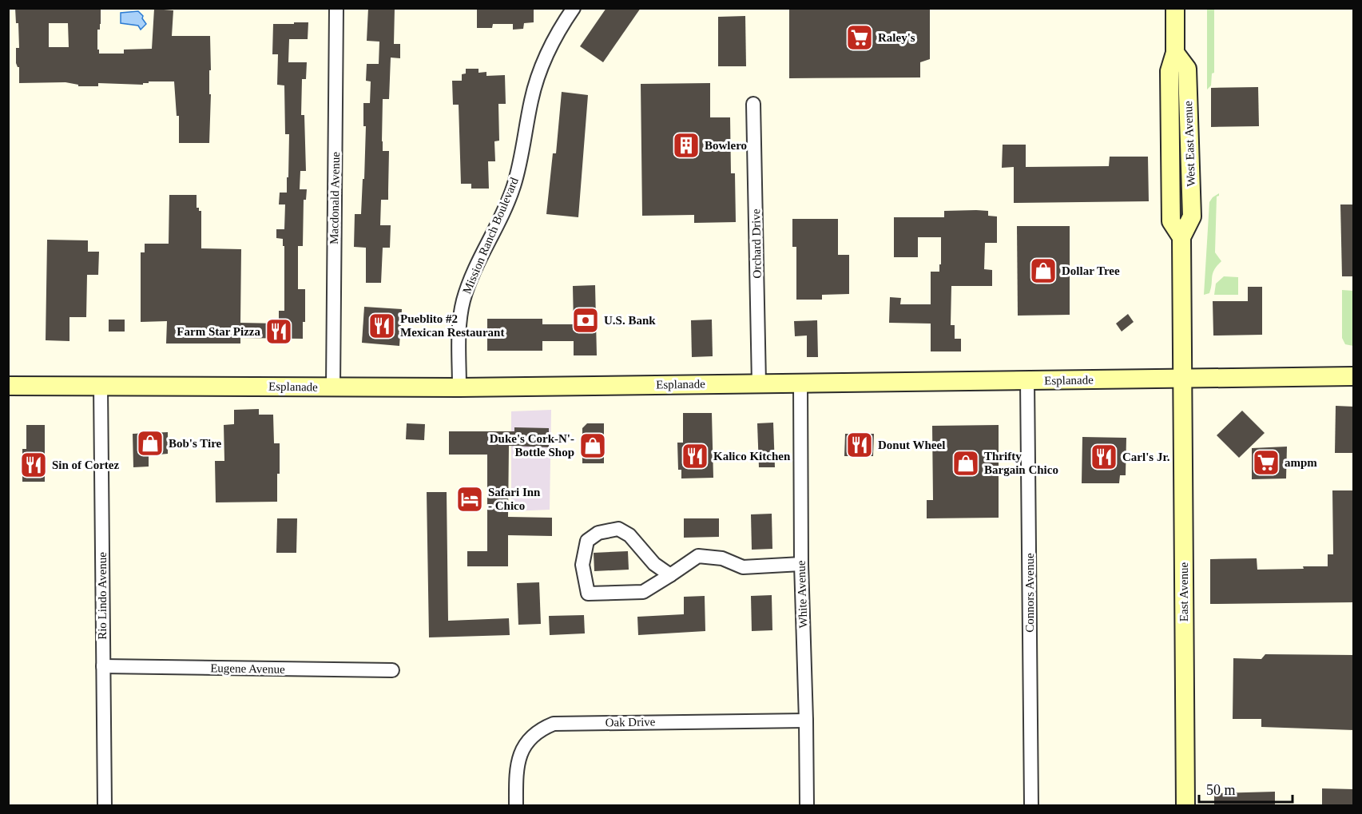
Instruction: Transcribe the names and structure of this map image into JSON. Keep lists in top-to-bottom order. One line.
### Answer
{"streets":{"main road":["West East Avenue","Esplanade","East Avenue"],"street":["Macdonald Avenue","Mission Ranch Boulevard","Orchard Drive","Connors Avenue","White Avenue","Rio Lindo Avenue","Eugene Avenue","Oak Drive"]},"crossings":[["West East Avenue","Esplanade"],["West East Avenue","East Avenue"],["Macdonald Avenue","Esplanade"],["Mission Ranch Boulevard","Esplanade"],["Orchard Drive","Esplanade"],["Esplanade","East Avenue"],["Esplanade","Connors Avenue"],["Esplanade","White Avenue"],["Esplanade","Rio Lindo Avenue"],["White Avenue","Oak Drive"],["Rio Lindo Avenue","Eugene Avenue"]],"places":{"supermarket":["Raley's","ampm"],"building":["Bowlero"],"shop":["Dollar Tree","Bob's Tire","Duke's Cork-N'- Bottle Shop","Thrifty Bargain Chico"],"bank":["U.S. Bank"],"restaurant":["Pueblito #2 Mexican Restaurant","Farm Star Pizza","Donut Wheel","Kalico Kitchen","Carl's Jr.","Sin of Cortez"],"hotel":["Safari Inn - Chico"]},"scale_bar":"50 m"}
